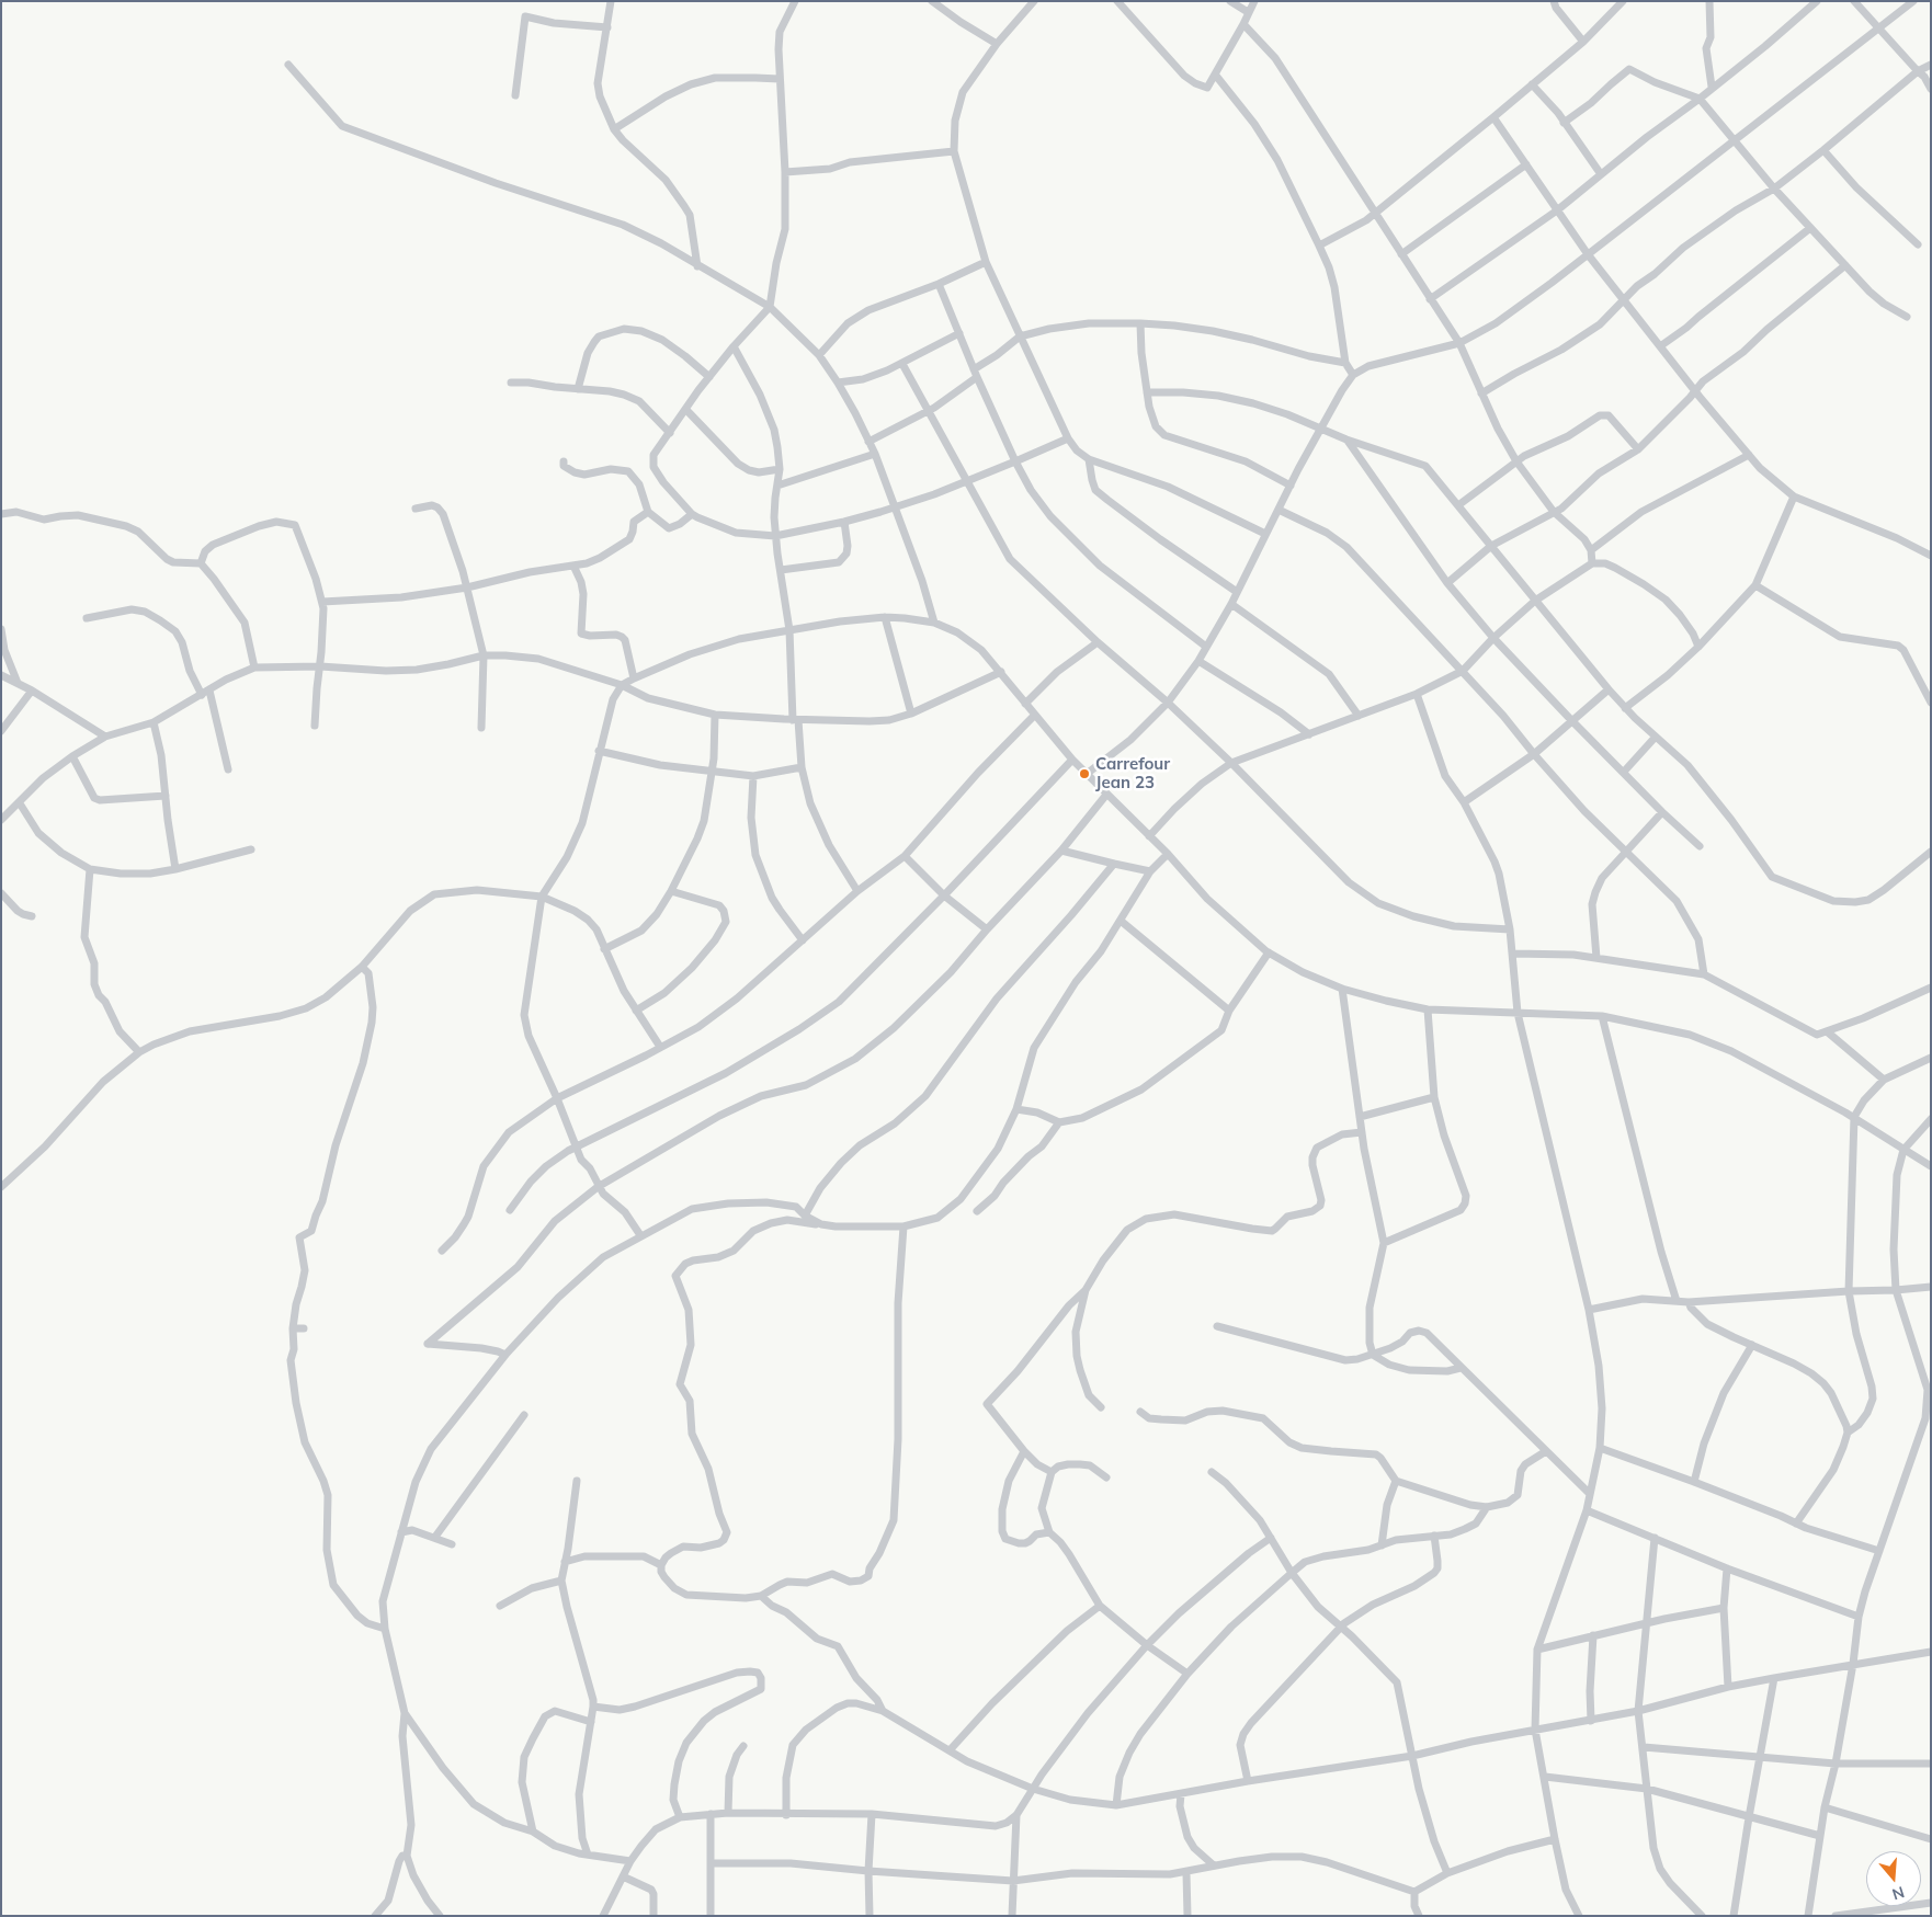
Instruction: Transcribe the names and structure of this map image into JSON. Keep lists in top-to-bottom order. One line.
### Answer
{"places":["Carrefour Jean 23"],"north":"bottom"}
